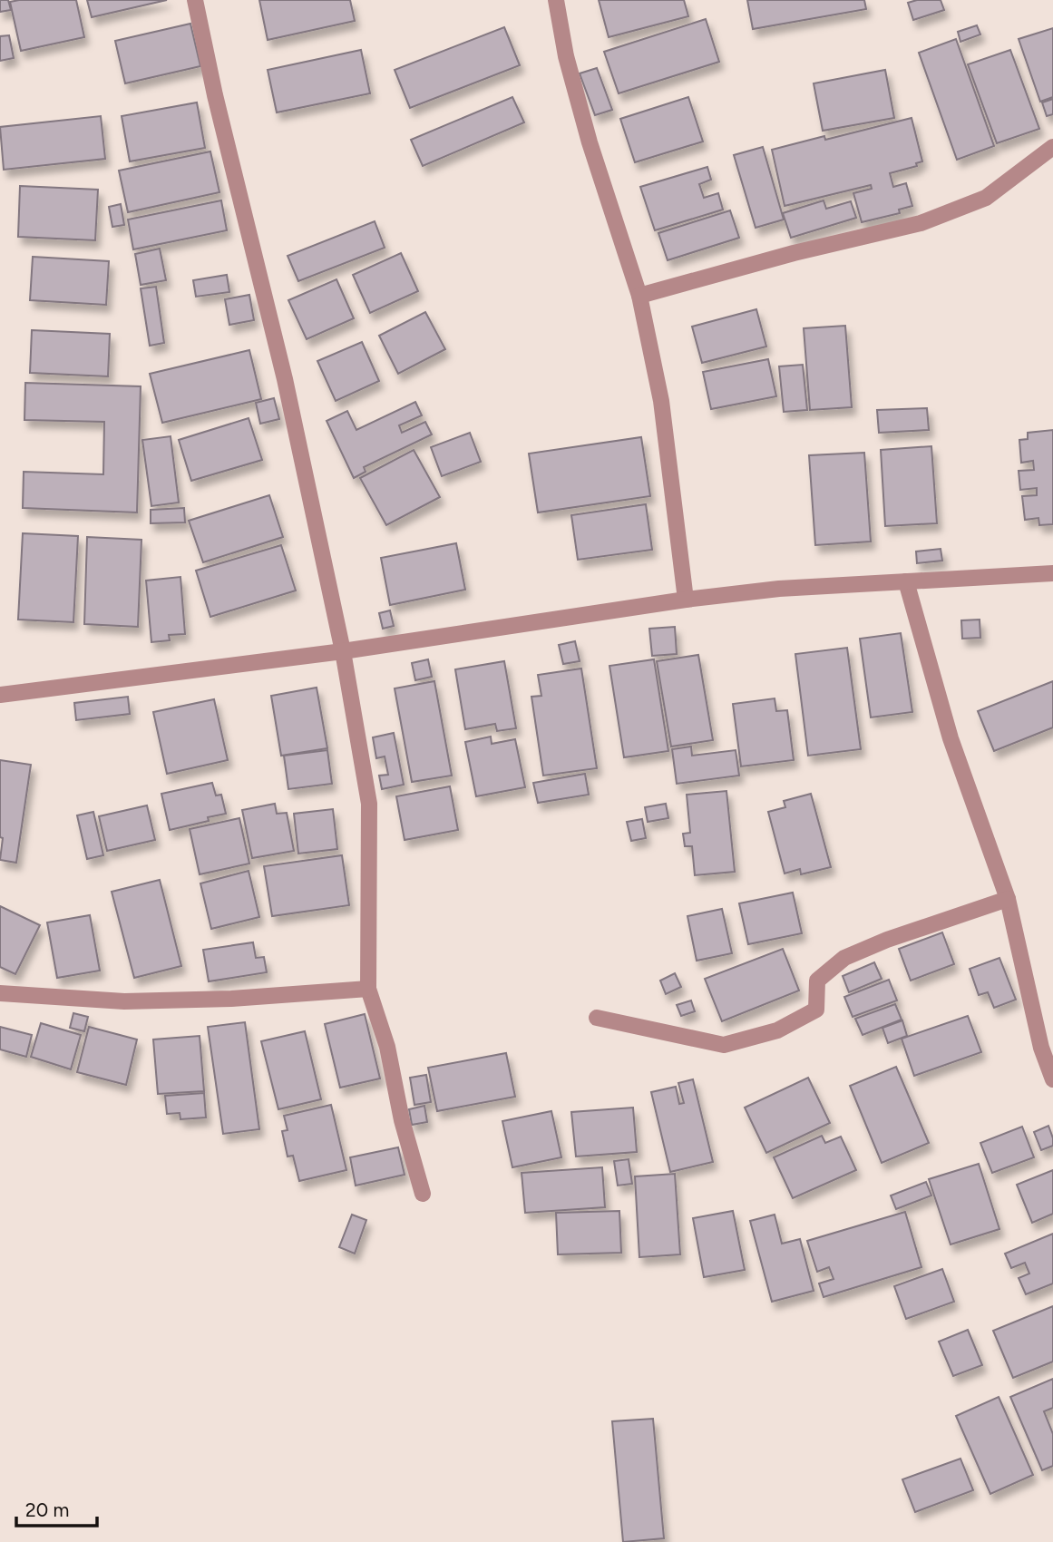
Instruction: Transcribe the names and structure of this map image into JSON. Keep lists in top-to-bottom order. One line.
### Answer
{"scale_bar":"20 m"}
